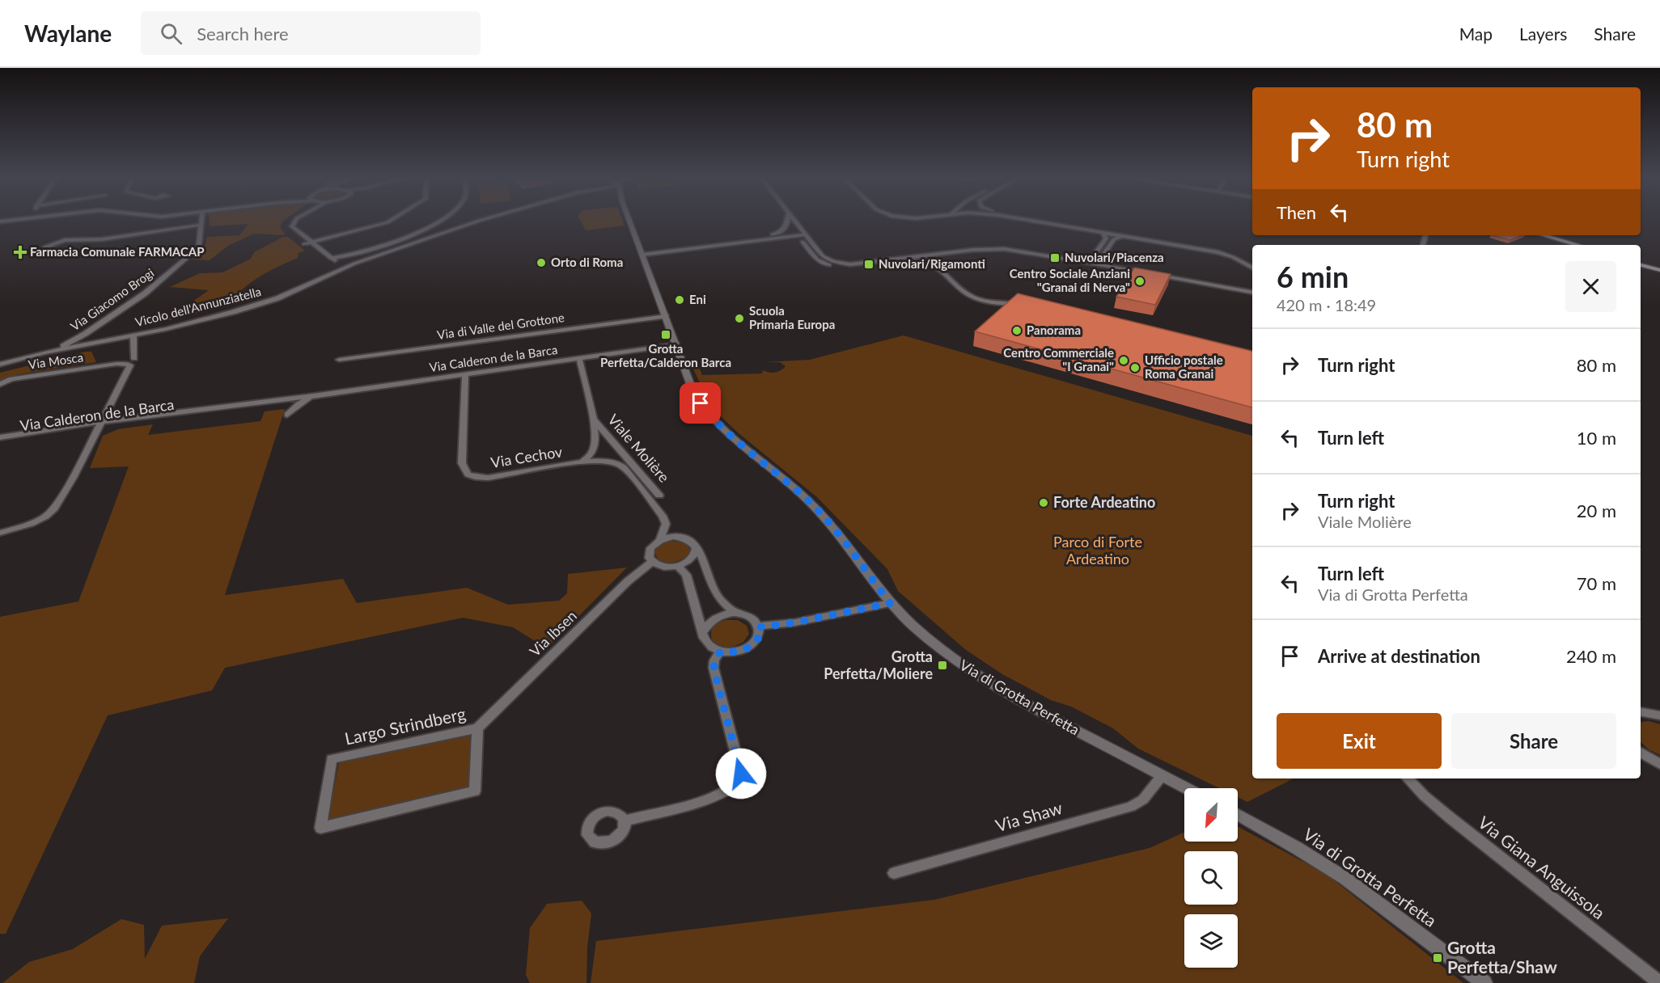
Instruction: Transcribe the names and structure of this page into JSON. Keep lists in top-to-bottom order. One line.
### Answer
{"streets":{"street":["Via Giacomo Brogi","Vicolo dell'Annunziatella","Via di Valle del Grottone","Via Calderon de la Barca","Via Mosca","Viale Molière","Via Cechov","Via Ibsen","Via di Grotta Perfetta","Largo Strindberg","Via Shaw","Via Giana Anguissola"]},"crossings":[["Via Giacomo Brogi","Vicolo dell'Annunziatella"],["Via di Valle del Grottone","Via di Grotta Perfetta"],["Via Calderon de la Barca","Via Mosca"],["Via Calderon de la Barca","Via Cechov"],["Via Calderon de la Barca","Via di Grotta Perfetta"],["Viale Molière","Via Cechov"],["Viale Molière","Via Ibsen"],["Via Ibsen","Largo Strindberg"],["Via di Grotta Perfetta","Via Shaw"]],"parks":["Parco di Forte Ardeatino"],"places":{"health":["Farmacia Comunale FARMACAP"],"transit":["Nuvolari/Piacenza","Nuvolari/Rigamonti","Grotta Perfetta/Calderon Barca","Grotta Perfetta/Moliere","Grotta Perfetta/Shaw"],"other":["Orto di Roma","Centro Sociale Anziani \"Granai di Nerva\"","Eni","Scuola Primaria Europa","Panorama","Centro Commerciale \"I Granai\"","Ufficio postale Roma Granai","Forte Ardeatino"]},"north":"bottom left","page":{"header":"Waylane","search":"Search here","nav":["Map","Layers","Share"],"turn":["80 m","Turn right"],"then":"Then","heading":["6 min","420 m · 18:49"],"list":[{"name":"Turn right","value":"80 m"},{"name":"Turn left","value":"10 m"},{"name":"Turn right","note":"Viale Molière","value":"20 m"},{"name":"Turn left","note":"Via di Grotta Perfetta","value":"70 m"},{"name":"Arrive at destination","value":"240 m"}],"buttons":["Exit","Share"]}}
